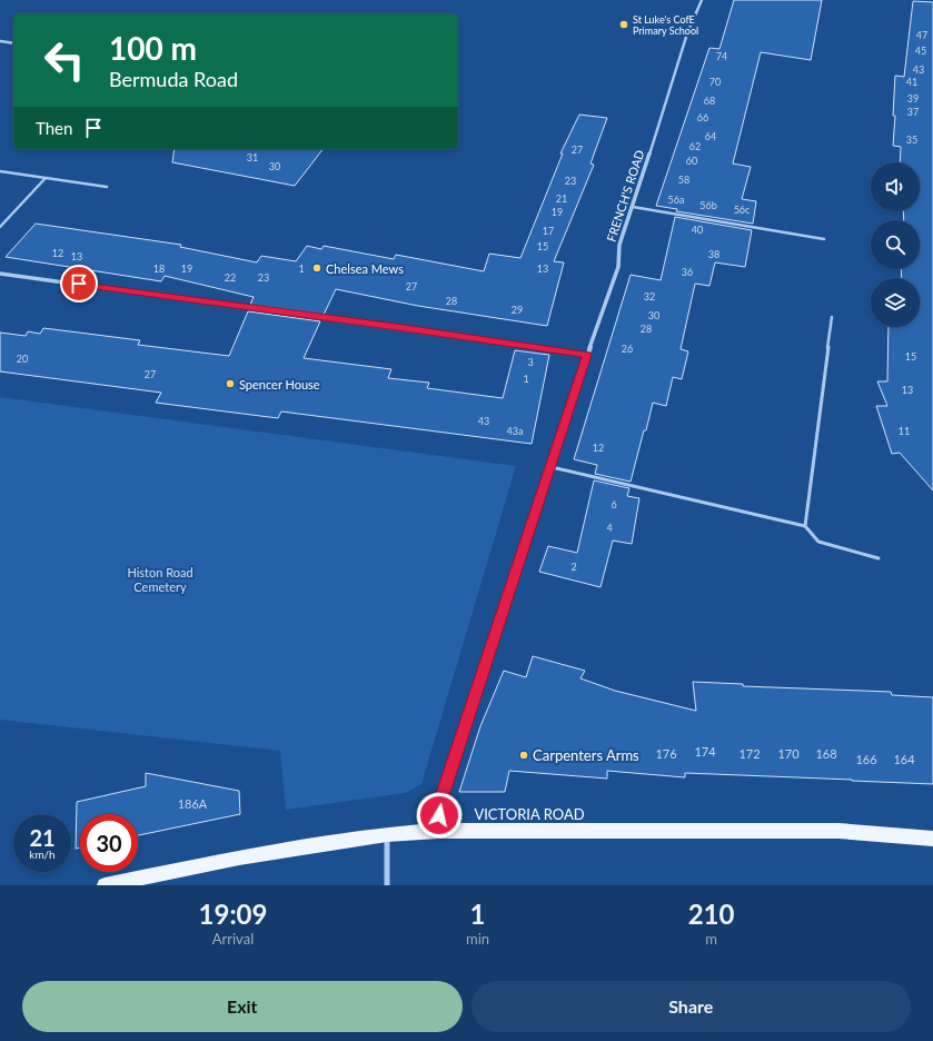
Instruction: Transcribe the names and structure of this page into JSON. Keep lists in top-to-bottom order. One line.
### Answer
{"streets":{"main road":["VICTORIA ROAD"],"street":["FRENCH'S ROAD"]},"crossings":[["FRENCH'S ROAD","VICTORIA ROAD"]],"parks":["Histon Road Cemetery"],"places":["St Luke's CofE Primary School","Chelsea Mews","Spencer House","Carpenters Arms"],"house_numbers":["47","45","74","43","70","41","39","68","37","66","64","35","62","27","31","60","30","58","23","21","56a","56b","56c","19","40","17","15","12","38","13","18","19","1","13","36","22","23","27","32","28","29","30","28","26","15","20","3","27","1","13","43","43a","11","12","6","4","2","174","176","172","170","168","166","164","186A"],"page":{"turn":["100 m","Bermuda Road"],"then":"Then","speed":"21 km/h","limit":"30","eta":["19:09","Arrival","1","min","210","m"],"buttons":["Exit","Share"]}}
